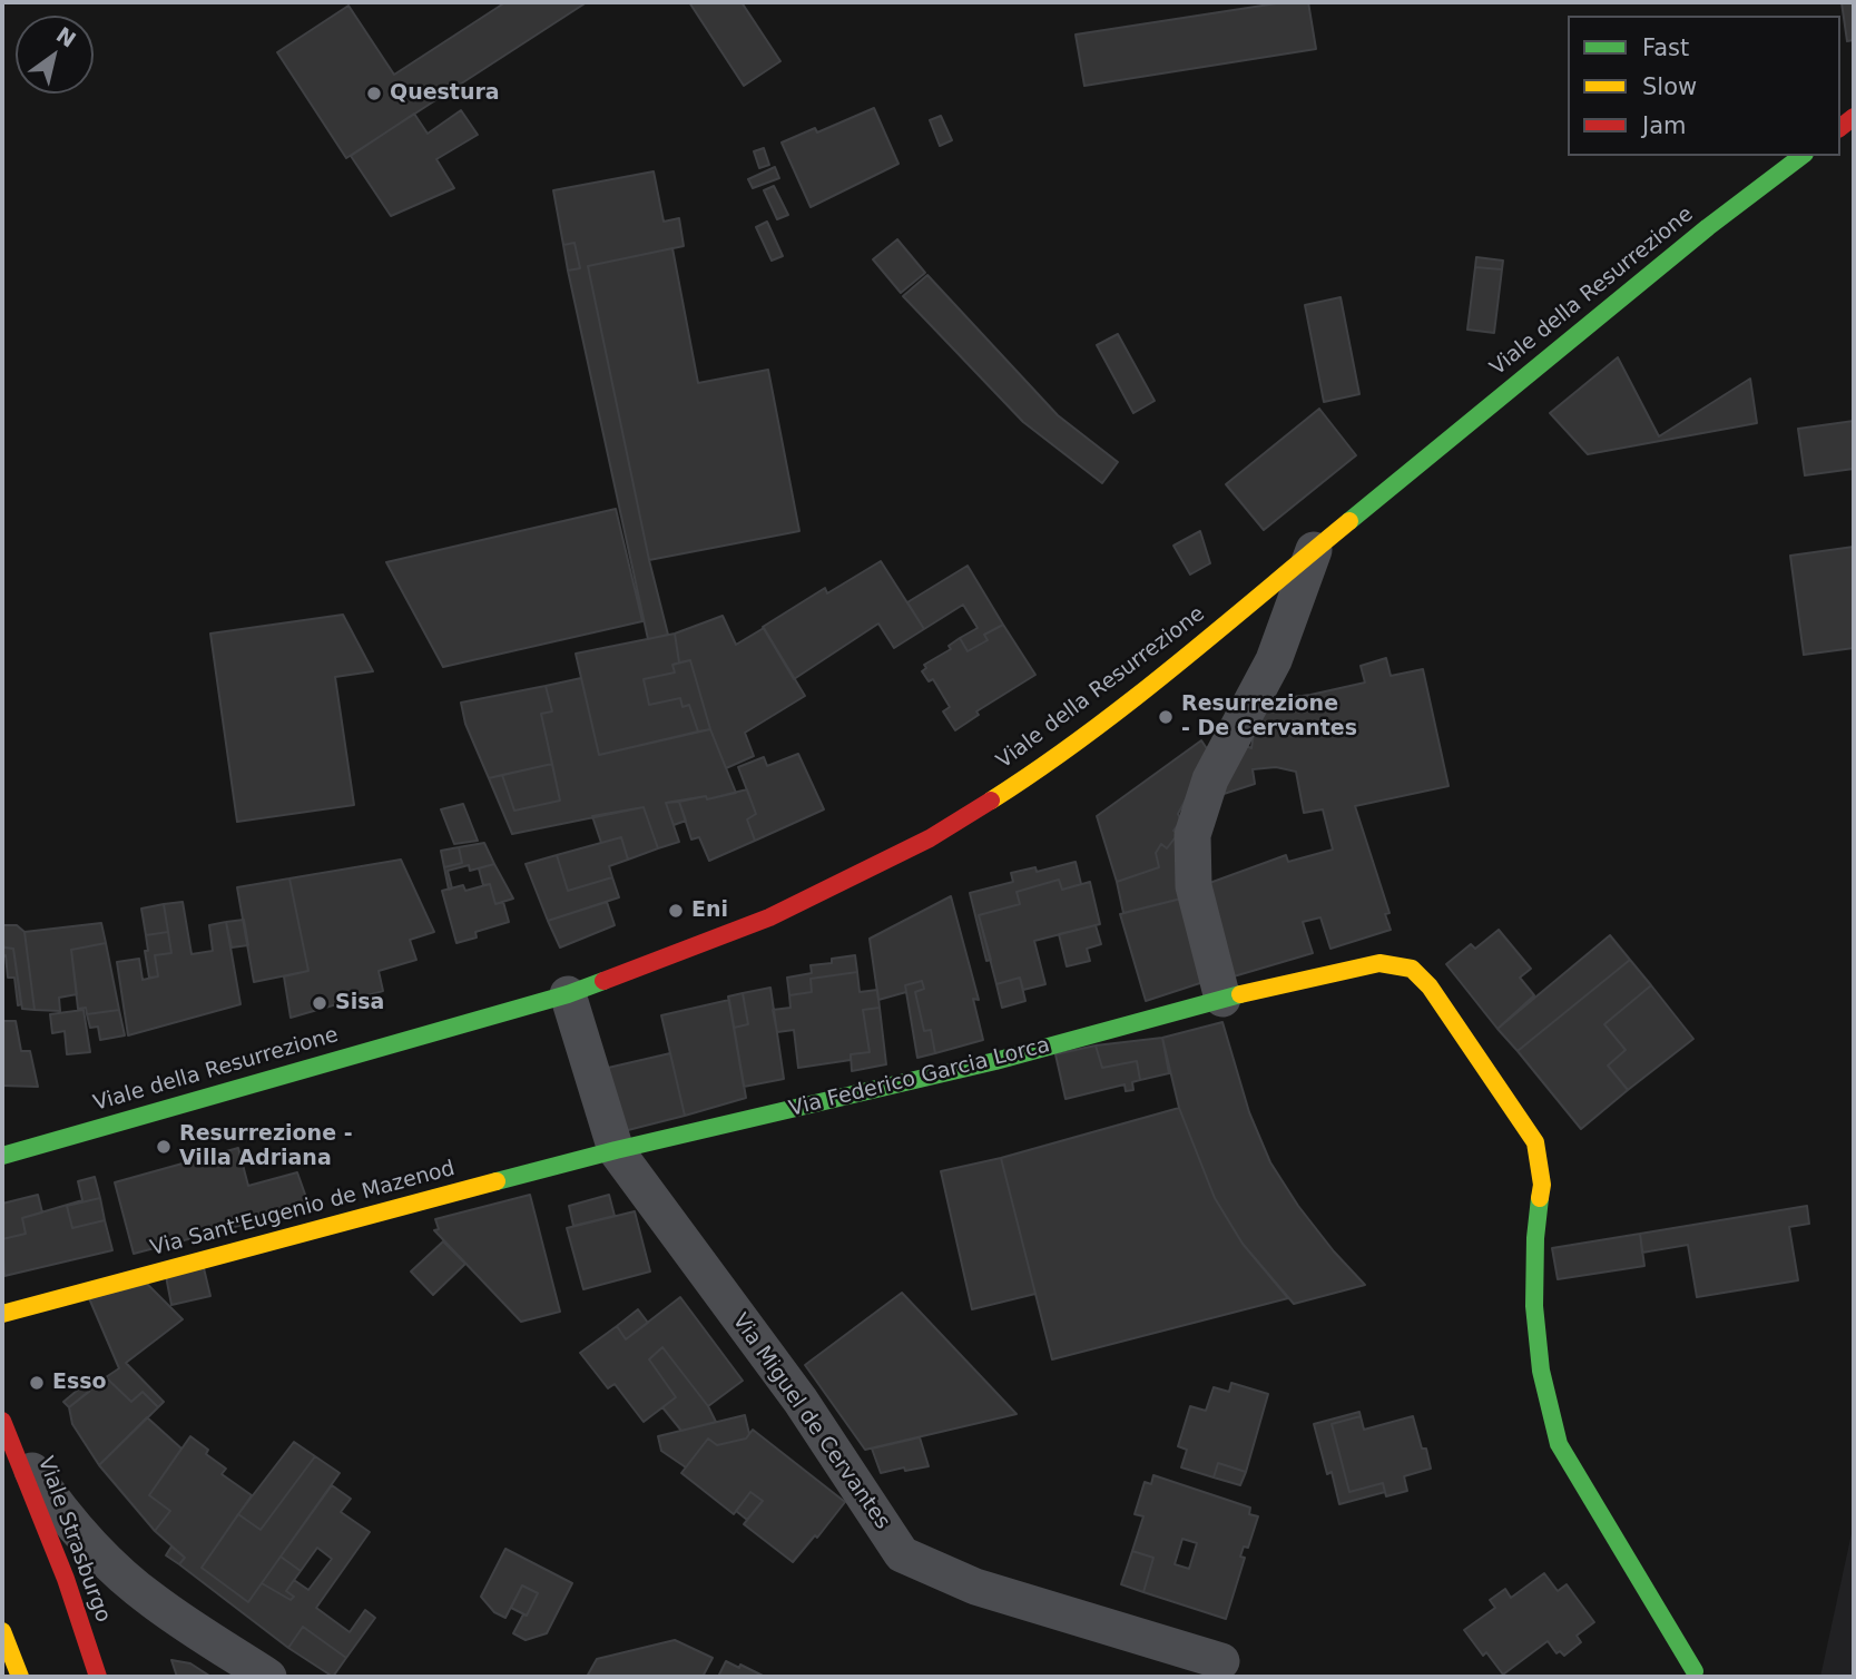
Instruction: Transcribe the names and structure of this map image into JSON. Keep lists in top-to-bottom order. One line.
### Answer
{"streets":{"street":["Viale della Resurrezione","Via Federico Garcia Lorca","Via Sant'Eugenio de Mazenod","Via Miguel de Cervantes","Viale Strasburgo"]},"crossings":[["Viale della Resurrezione","Via Miguel de Cervantes"],["Via Federico Garcia Lorca","Via Sant'Eugenio de Mazenod"],["Via Federico Garcia Lorca","Via Miguel de Cervantes"],["Via Sant'Eugenio de Mazenod","Via Miguel de Cervantes"]],"places":["Questura","Resurrezione - De Cervantes","Eni","Sisa","Resurrezione - Villa Adriana","Esso"],"legend":["Fast","Slow","Jam"],"north":"top right"}
